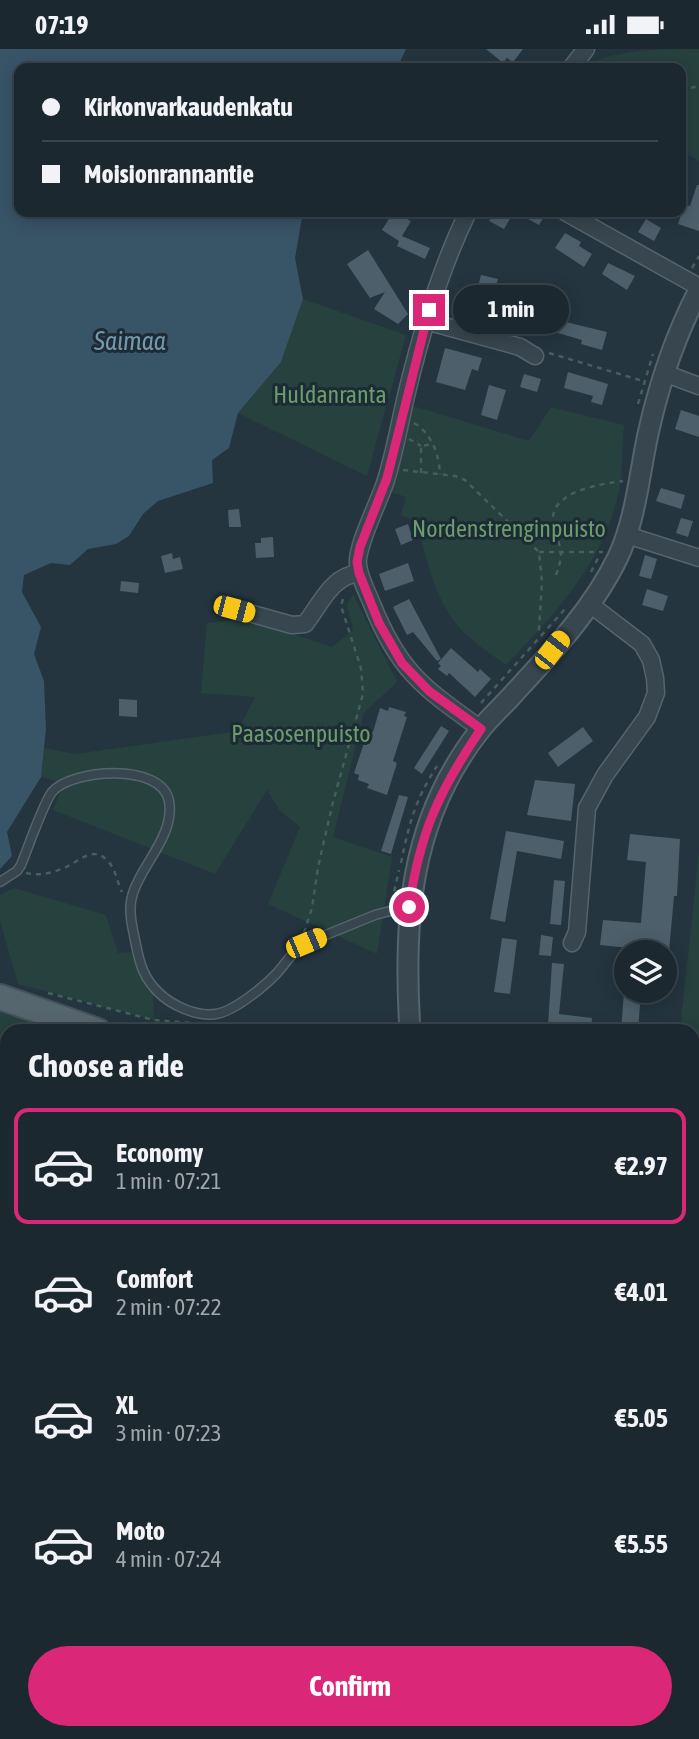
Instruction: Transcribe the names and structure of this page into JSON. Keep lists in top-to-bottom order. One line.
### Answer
{"water":["Saimaa"],"parks":["Huldanranta","Nordenstrenginpuisto","Paasosenpuisto"],"page":{"status":"07:19","banner":["Kirkonvarkaudenkatu","Moisionrannantie"],"bubble":"1 min","heading":"Choose a ride","list":[{"name":"Economy","note":"1 min · 07:21","value":"€2.97"},{"name":"Comfort","note":"2 min · 07:22","value":"€4.01"},{"name":"XL","note":"3 min · 07:23","value":"€5.05"},{"name":"Moto","note":"4 min · 07:24","value":"€5.55"}],"buttons":"Confirm"}}
